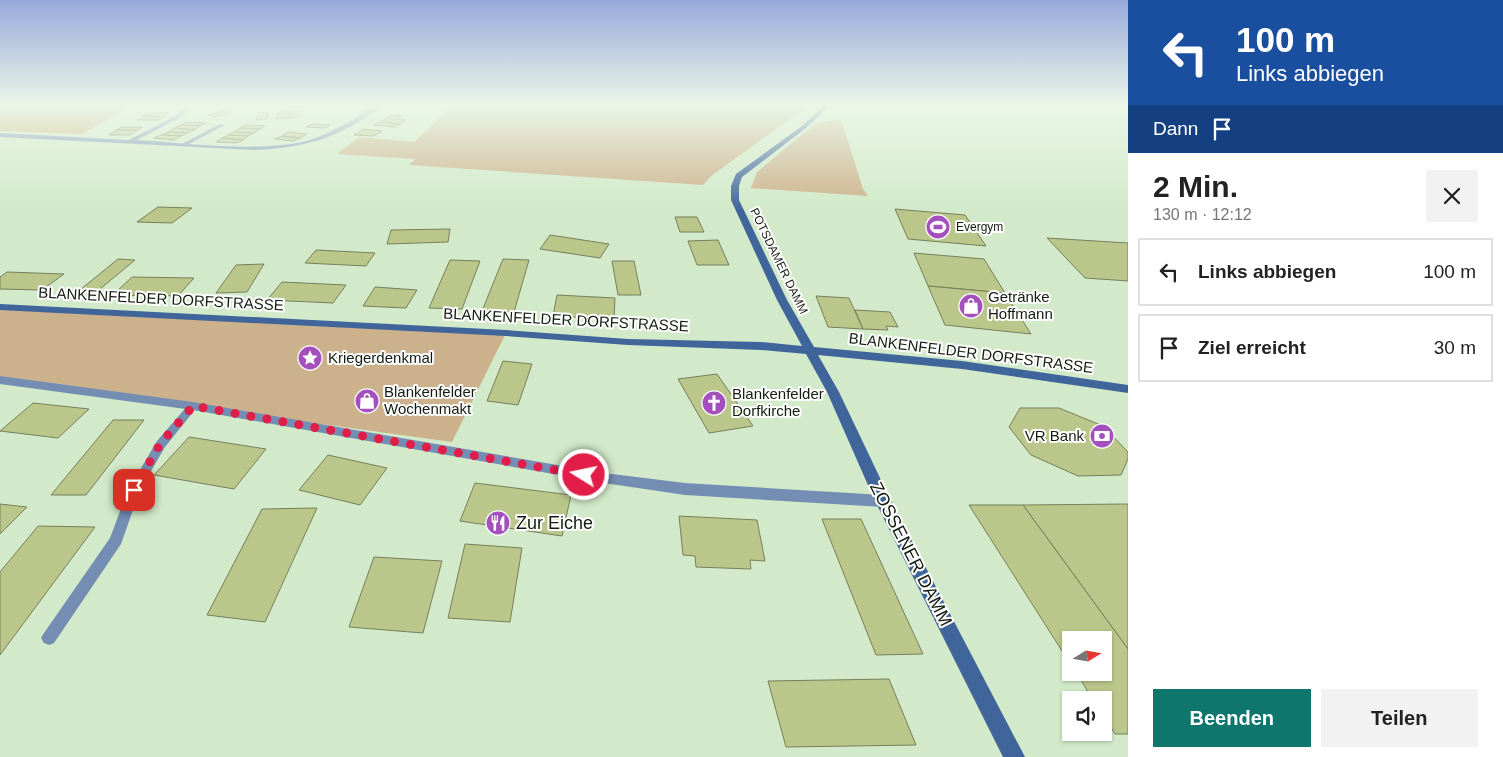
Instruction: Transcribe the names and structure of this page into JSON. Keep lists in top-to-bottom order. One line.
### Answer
{"streets":{"main road":["POTSDAMER DAMM","BLANKENFELDER DORFSTRASSE","ZOSSENER DAMM"]},"crossings":[["POTSDAMER DAMM","BLANKENFELDER DORFSTRASSE"],["POTSDAMER DAMM","ZOSSENER DAMM"],["BLANKENFELDER DORFSTRASSE","ZOSSENER DAMM"]],"places":{"sports":["Evergym"],"shop":["Getränke Hoffmann","Blankenfelder Wochenmakt"],"place":["Kriegerdenkmal"],"church":["Blankenfelder Dorfkirche"],"bank":["VR Bank"],"restaurant":["Zur Eiche"]},"north":"right","page":{"turn":["100 m","Links abbiegen"],"then":"Dann","heading":["2 Min.","130 m · 12:12"],"list":[{"name":"Links abbiegen","value":"100 m"},{"name":"Ziel erreicht","value":"30 m"}],"buttons":["Beenden","Teilen"]}}
